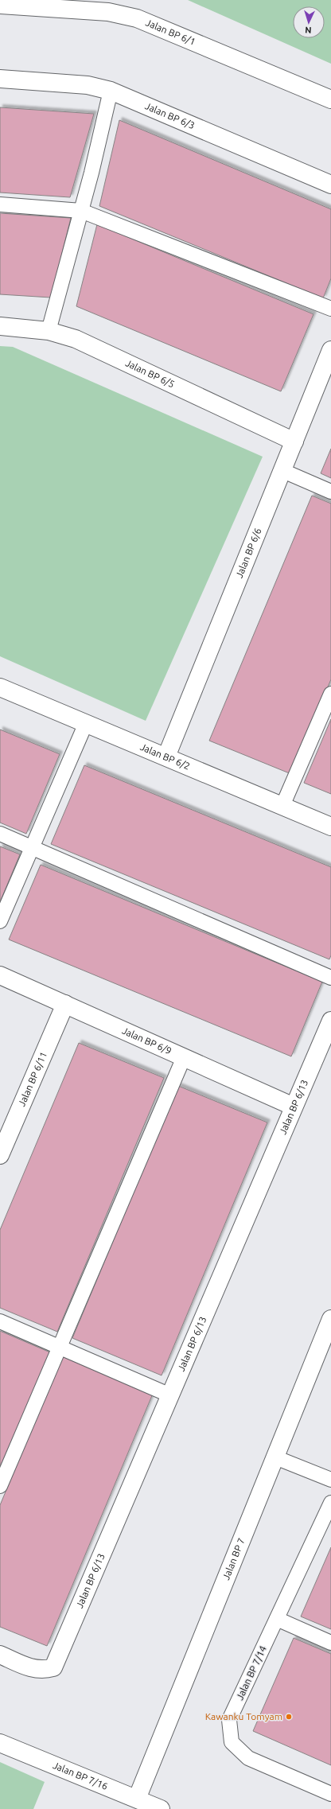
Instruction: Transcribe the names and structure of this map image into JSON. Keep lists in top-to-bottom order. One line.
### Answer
{"streets":{"street":["Jalan BP 6/1","Jalan BP 6/3","Jalan BP 6/5","Jalan BP 6/6","Jalan BP 6/2","Jalan BP 6/9","Jalan BP 6/11","Jalan BP 6/13","Jalan BP 7","Jalan BP 7/16"],"lane":["Jalan BP 7/14"]},"crossings":[["Jalan BP 6/5","Jalan BP 6/6"],["Jalan BP 6/6","Jalan BP 6/2"],["Jalan BP 6/9","Jalan BP 6/11"],["Jalan BP 6/9","Jalan BP 6/13"],["Jalan BP 7","Jalan BP 7/16"]],"places":["Kawanku Tomyam"],"north":"bottom"}
